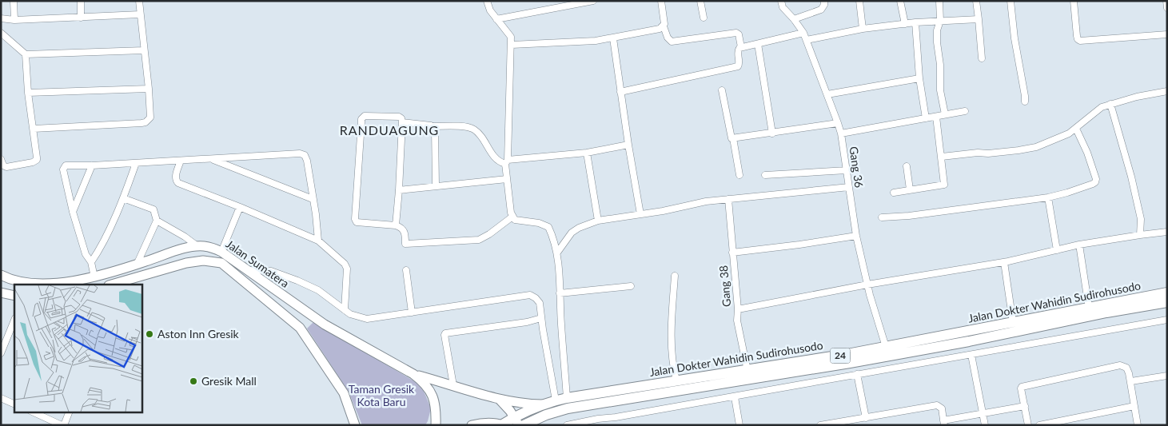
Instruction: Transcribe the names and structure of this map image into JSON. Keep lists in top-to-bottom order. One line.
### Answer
{"streets":{"highway":["Jalan Dokter Wahidin Sudirohusodo","24"],"main road":["Jalan Sumatera"],"street":["Gang 36","Gang 38"]},"crossings":[["Gang 36","Jalan Dokter Wahidin Sudirohusodo"],["Gang 38","Jalan Dokter Wahidin Sudirohusodo"]],"districts":["RANDUAGUNG"],"parks":["Taman Gresik Kota Baru"],"places":["Aston Inn Gresik","Gresik Mall"]}
